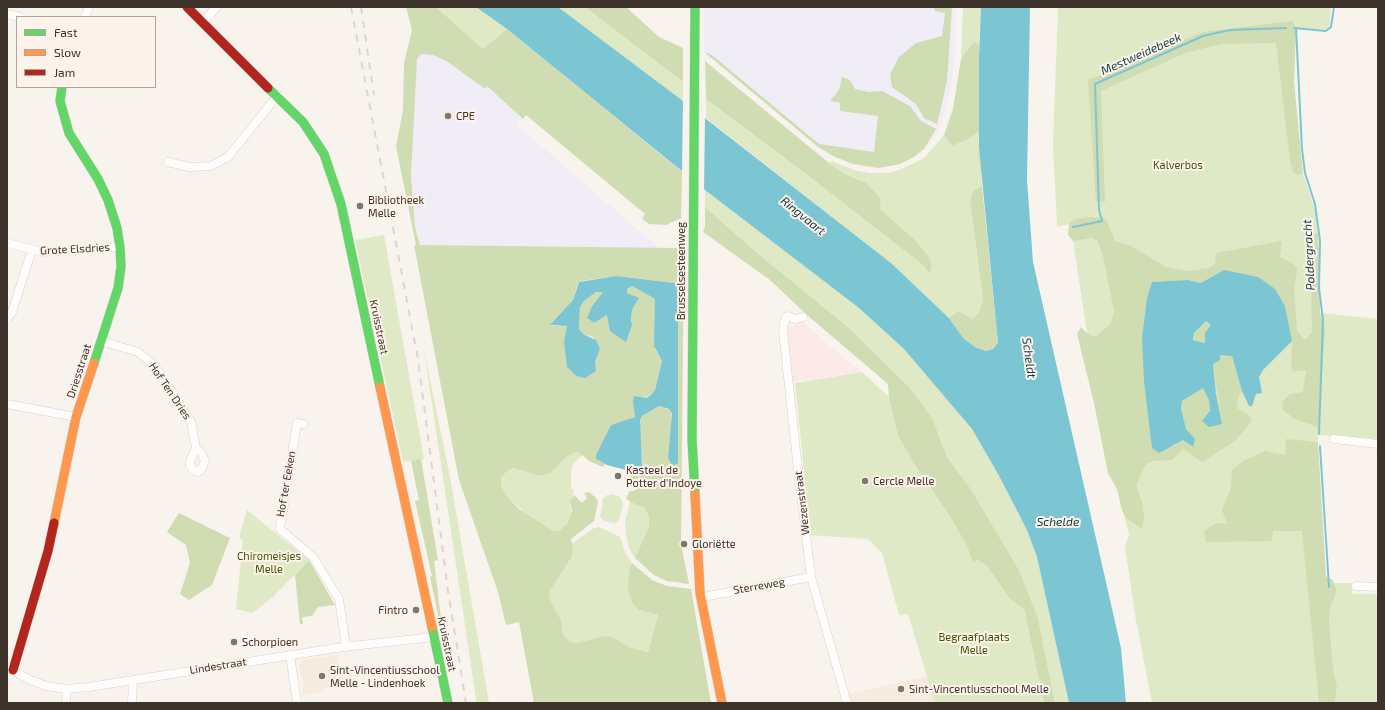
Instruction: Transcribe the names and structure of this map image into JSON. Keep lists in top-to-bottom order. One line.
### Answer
{"streets":{"street":["Grote Elsdries","Brusselsesteenweg","Kruisstraat","Driesstraat","Hof Ten Dries","Hof ter Eeken","Wezenstraat","Sterreweg","Lindestraat"]},"crossings":[["Grote Elsdries","Driesstraat"],["Brusselsesteenweg","Sterreweg"],["Kruisstraat","Lindestraat"],["Driesstraat","Hof Ten Dries"],["Driesstraat","Lindestraat"],["Hof ter Eeken","Lindestraat"],["Wezenstraat","Sterreweg"]],"water":["Mestweidebeek","Ringvaart","Poldergracht","Scheldt","Schelde"],"parks":["Kalverbos","Chiromeisjes Melle","Begraafplaats Melle"],"places":["CPE","Bibliotheek Melle","Kasteel de Potter d'Indoye","Cercle Melle","Gloriëtte","Fintro","Schorpioen","Sint-Vincentiusschool Melle - Lindenhoek","Sint-Vincentiusschool Melle"],"legend":["Fast","Slow","Jam"]}
